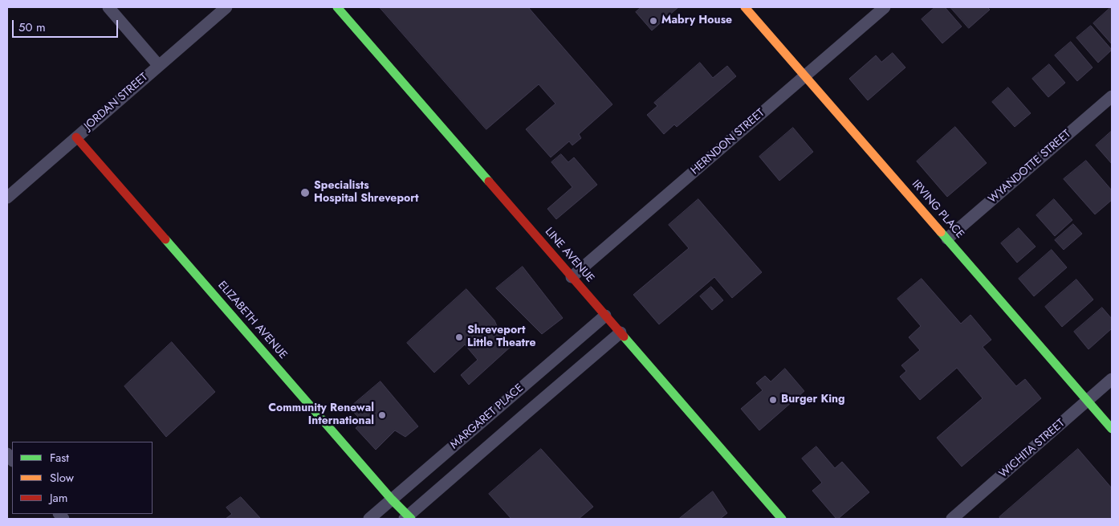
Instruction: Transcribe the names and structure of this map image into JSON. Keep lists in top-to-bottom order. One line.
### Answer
{"streets":{"street":["JORDAN STREET","HERNDON STREET","WYANDOTTE STREET","IRVING PLACE","LINE AVENUE","ELIZABETH AVENUE","MARGARET PLACE","WICHITA STREET"]},"crossings":[["JORDAN STREET","ELIZABETH AVENUE"],["HERNDON STREET","IRVING PLACE"],["HERNDON STREET","LINE AVENUE"],["WYANDOTTE STREET","IRVING PLACE"],["IRVING PLACE","WICHITA STREET"],["LINE AVENUE","MARGARET PLACE"],["ELIZABETH AVENUE","MARGARET PLACE"]],"places":["Mabry House","Specialists Hospital Shreveport","Shreveport Little Theatre","Burger King","Community Renewal International"],"legend":["Fast","Slow","Jam"],"scale_bar":"50 m"}
